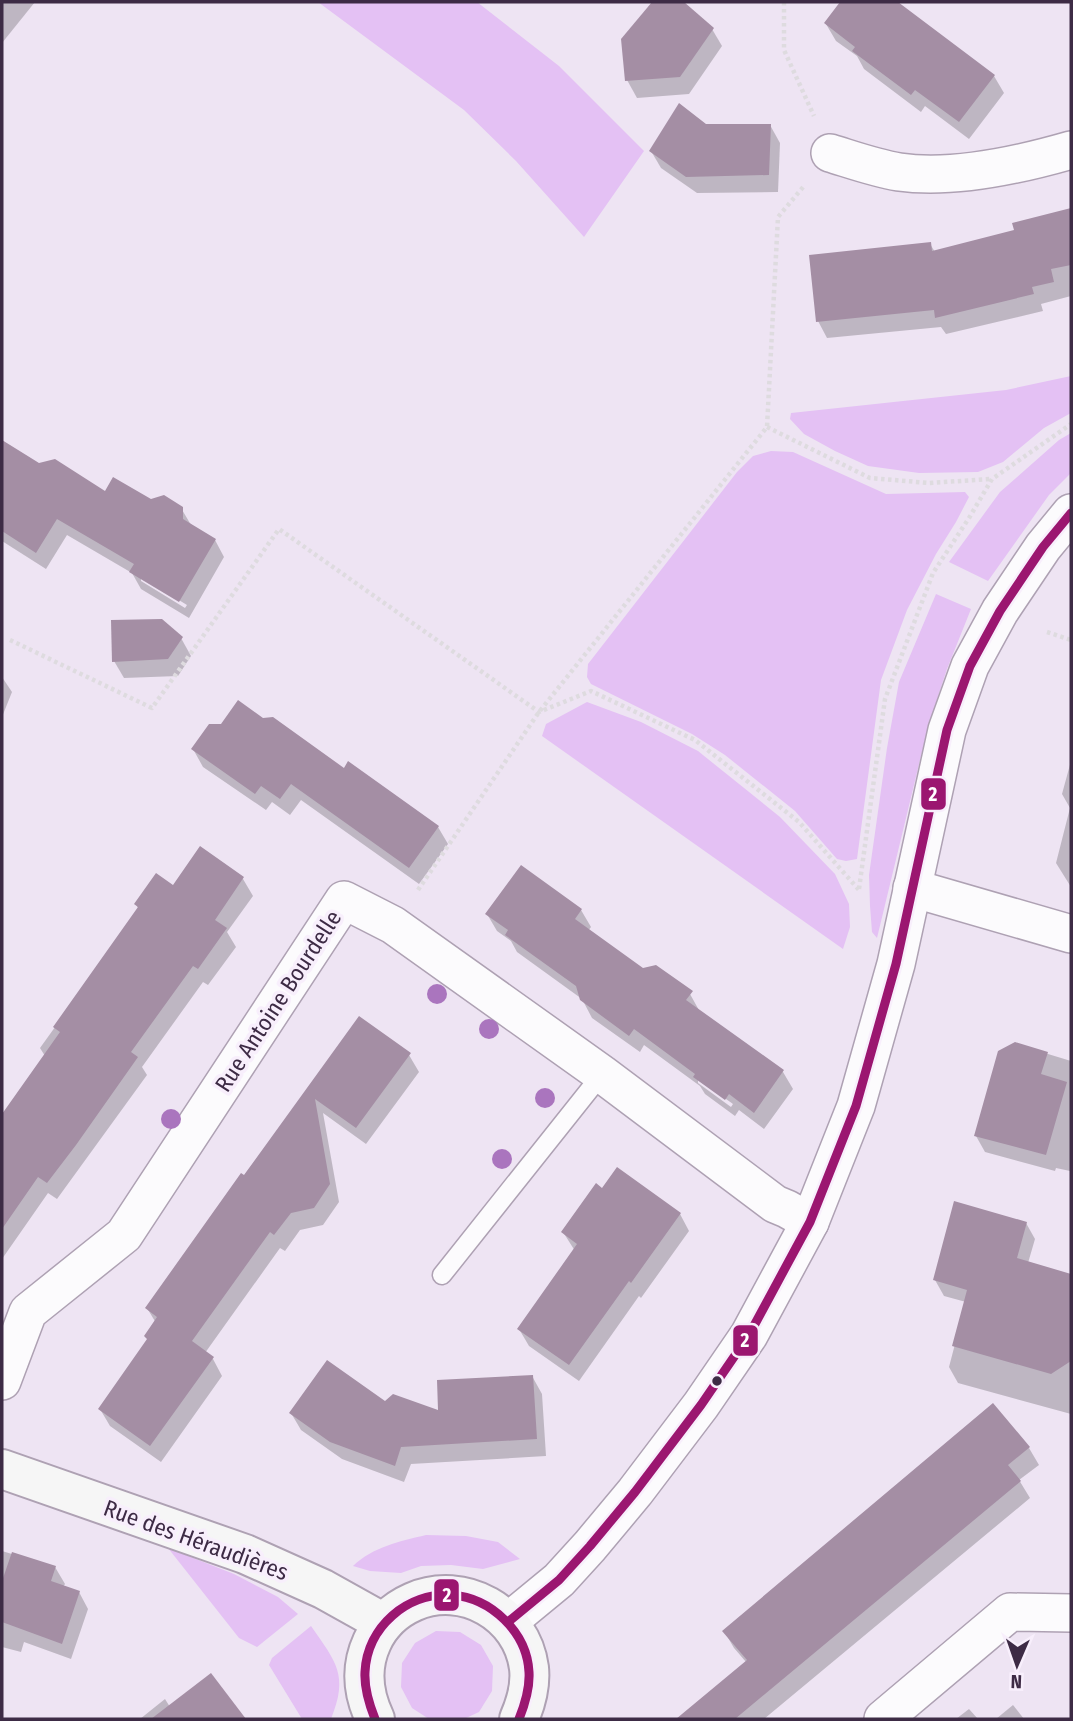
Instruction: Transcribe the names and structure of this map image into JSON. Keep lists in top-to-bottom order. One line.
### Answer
{"streets":{"street":["Rue Antoine Bourdelle","Rue des Héraudières"]},"lines":["transit line 2"],"north":"bottom"}
